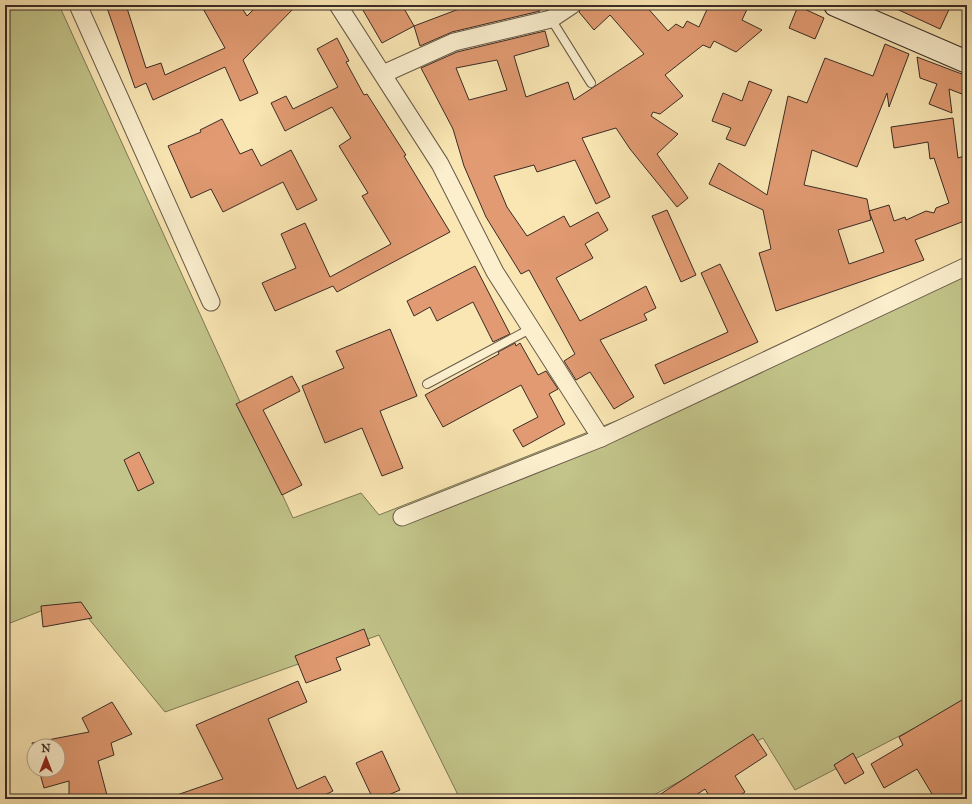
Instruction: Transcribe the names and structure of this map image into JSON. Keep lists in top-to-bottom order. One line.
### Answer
{"north":"top"}
